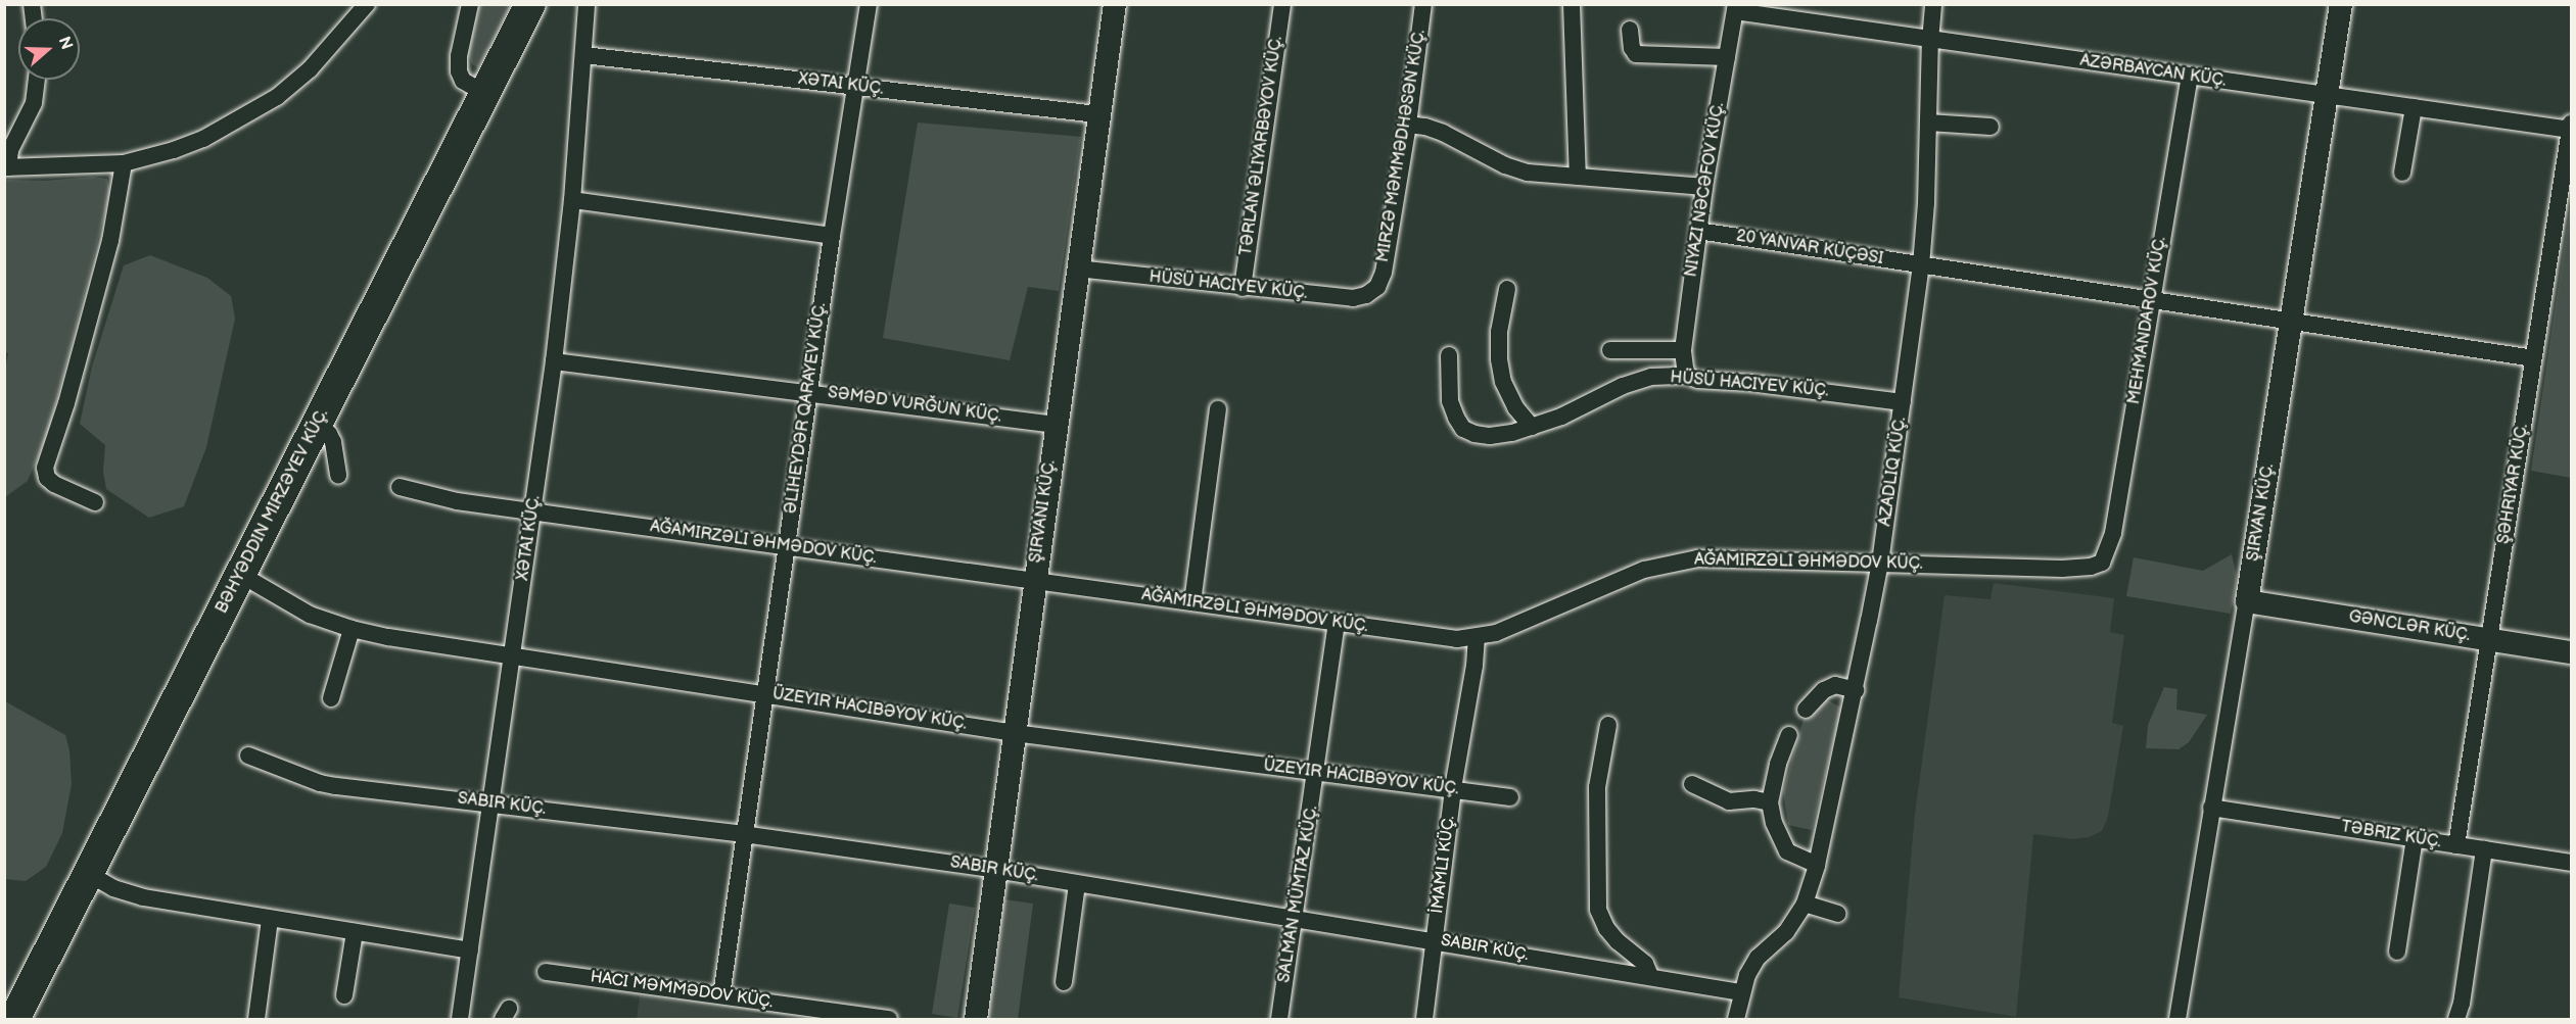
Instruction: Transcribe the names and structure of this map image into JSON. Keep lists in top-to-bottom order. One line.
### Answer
{"streets":{"highway":["BƏHYƏDDIN MIRZƏYEV KÜÇ."],"main road":["ŞIRVANI KÜÇ.","ŞIRVAN KÜÇ.","GƏNCLƏR KÜÇ."],"street":["AZƏRBAYCAN KÜÇ.","XƏTAI KÜÇ.","TƏRLAN ƏLIYARBƏYOV KÜÇ.","MIRZƏ MƏMMƏDHƏSƏN KÜÇ.","NIYAZI NƏCƏFOV KÜÇ.","20 YANVAR KÜÇƏSI","MEHMANDAROV KÜÇ.","SƏMƏD VURĞUN KÜÇ.","ƏLIHEYDƏR QARAYEV KÜÇ.","ŞƏHRIYAR KÜÇ.","AĞAMIRZƏLI ƏHMƏDOV KÜÇ.","SABIR KÜÇ.","TƏBRIZ KÜÇ.","SALMAN MÜMTAZ KÜÇ."]},"crossings":[["AZƏRBAYCAN KÜÇ.","NIYAZI NƏCƏFOV KÜÇ."],["AZƏRBAYCAN KÜÇ.","MEHMANDAROV KÜÇ."],["AZƏRBAYCAN KÜÇ.","ŞƏHRIYAR KÜÇ."],["AZƏRBAYCAN KÜÇ.","ŞIRVAN KÜÇ."],["XƏTAI KÜÇ.","SƏMƏD VURĞUN KÜÇ."],["XƏTAI KÜÇ.","ƏLIHEYDƏR QARAYEV KÜÇ."],["XƏTAI KÜÇ.","ŞIRVANI KÜÇ."],["XƏTAI KÜÇ.","AĞAMIRZƏLI ƏHMƏDOV KÜÇ."],["XƏTAI KÜÇ.","SABIR KÜÇ."],["TƏRLAN ƏLIYARBƏYOV KÜÇ.","MIRZƏ MƏMMƏDHƏSƏN KÜÇ."],["NIYAZI NƏCƏFOV KÜÇ.","20 YANVAR KÜÇƏSI"],["20 YANVAR KÜÇƏSI","MEHMANDAROV KÜÇ."],["20 YANVAR KÜÇƏSI","ŞƏHRIYAR KÜÇ."],["20 YANVAR KÜÇƏSI","ŞIRVAN KÜÇ."],["MEHMANDAROV KÜÇ.","AĞAMIRZƏLI ƏHMƏDOV KÜÇ."],["SƏMƏD VURĞUN KÜÇ.","ƏLIHEYDƏR QARAYEV KÜÇ."],["SƏMƏD VURĞUN KÜÇ.","ŞIRVANI KÜÇ."],["ƏLIHEYDƏR QARAYEV KÜÇ.","AĞAMIRZƏLI ƏHMƏDOV KÜÇ."],["ƏLIHEYDƏR QARAYEV KÜÇ.","SABIR KÜÇ."],["ŞƏHRIYAR KÜÇ.","GƏNCLƏR KÜÇ."],["ŞƏHRIYAR KÜÇ.","TƏBRIZ KÜÇ."],["ŞIRVANI KÜÇ.","AĞAMIRZƏLI ƏHMƏDOV KÜÇ."],["ŞIRVANI KÜÇ.","SABIR KÜÇ."],["ŞIRVAN KÜÇ.","GƏNCLƏR KÜÇ."],["ŞIRVAN KÜÇ.","TƏBRIZ KÜÇ."],["AĞAMIRZƏLI ƏHMƏDOV KÜÇ.","SALMAN MÜMTAZ KÜÇ."],["SABIR KÜÇ.","SALMAN MÜMTAZ KÜÇ."]],"north":"right"}
